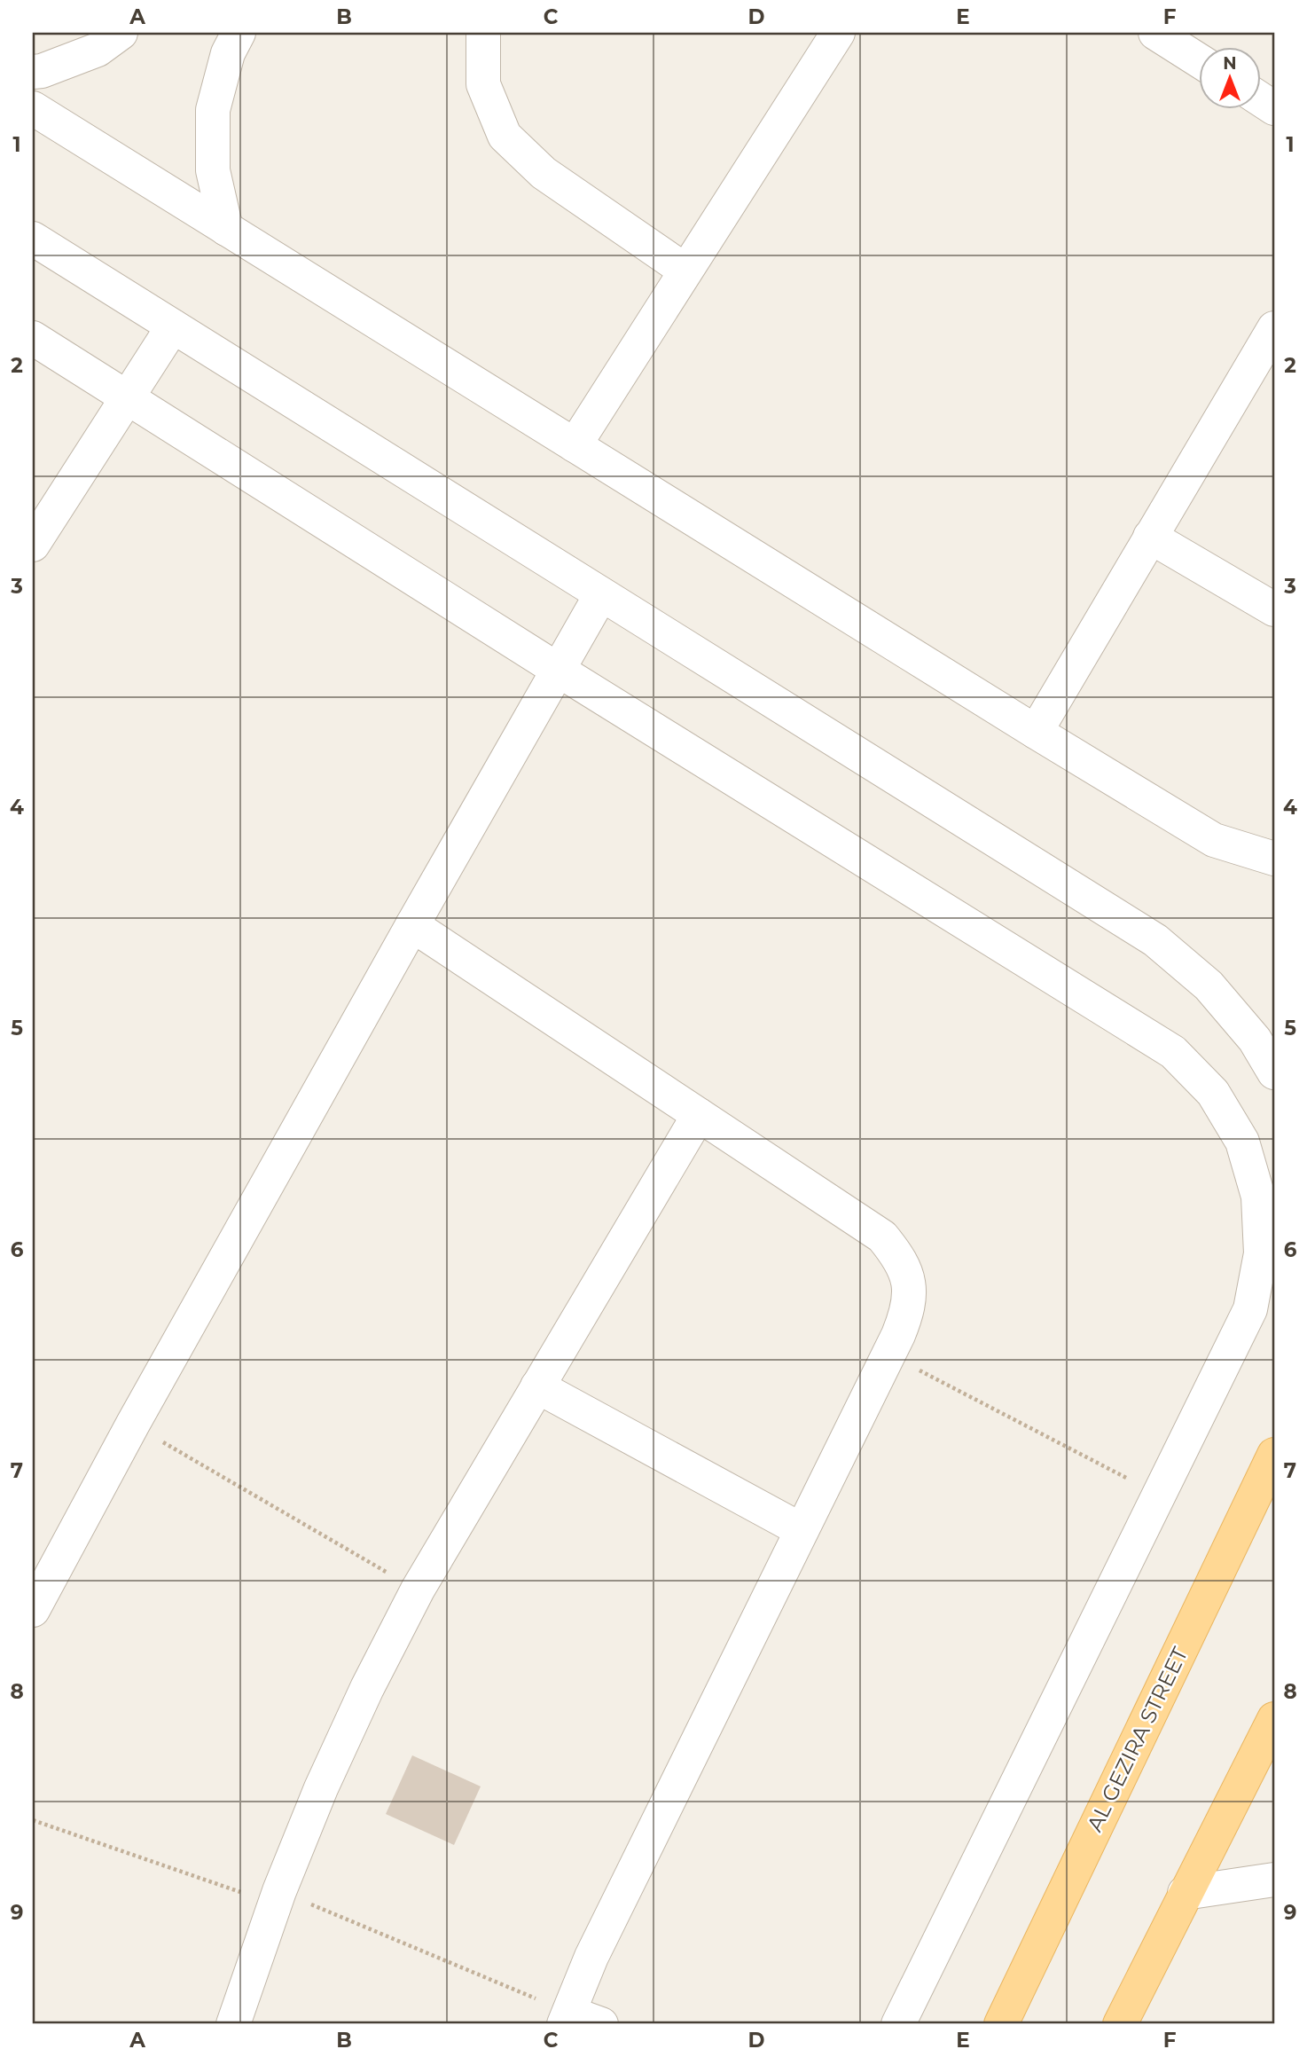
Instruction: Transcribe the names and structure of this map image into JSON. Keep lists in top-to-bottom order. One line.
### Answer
{"streets":{"main road":["AL GEZIRA STREET"]},"north":"top","grid":{"columns":["A","B","C","D","E","F"],"rows":["1","2","3","4","5","6","7","8","9"]}}
